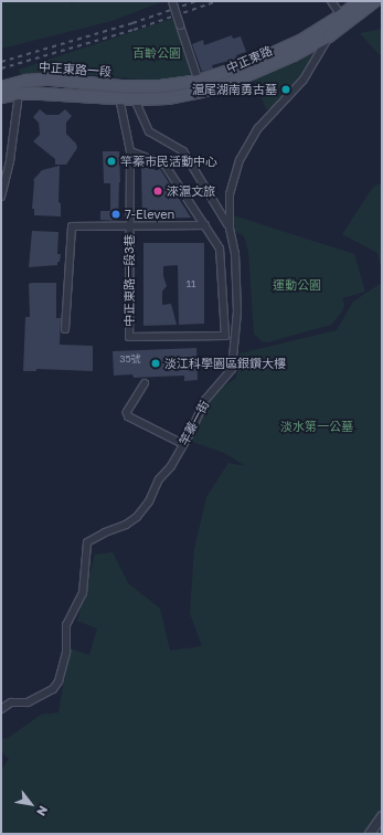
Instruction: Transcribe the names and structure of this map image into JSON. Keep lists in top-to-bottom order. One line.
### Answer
{"streets":{"main road":["中正東路","中正東路一段"],"street":["中正東路一段3巷","竿蓁一街"]},"crossings":[["中正東路","中正東路一段"],["中正東路","中正東路一段3巷"],["中正東路","竿蓁一街"],["中正東路一段","中正東路一段3巷"]],"parks":["百齡公園","運動公園","淡水第一公墓"],"places":["滬尾湖南勇古墓","竿蓁市民活動中心","淶滬文旅","7-Eleven","淡江科學園區銀鑽大樓"],"house_numbers":["11","35號"],"north":"bottom right"}
